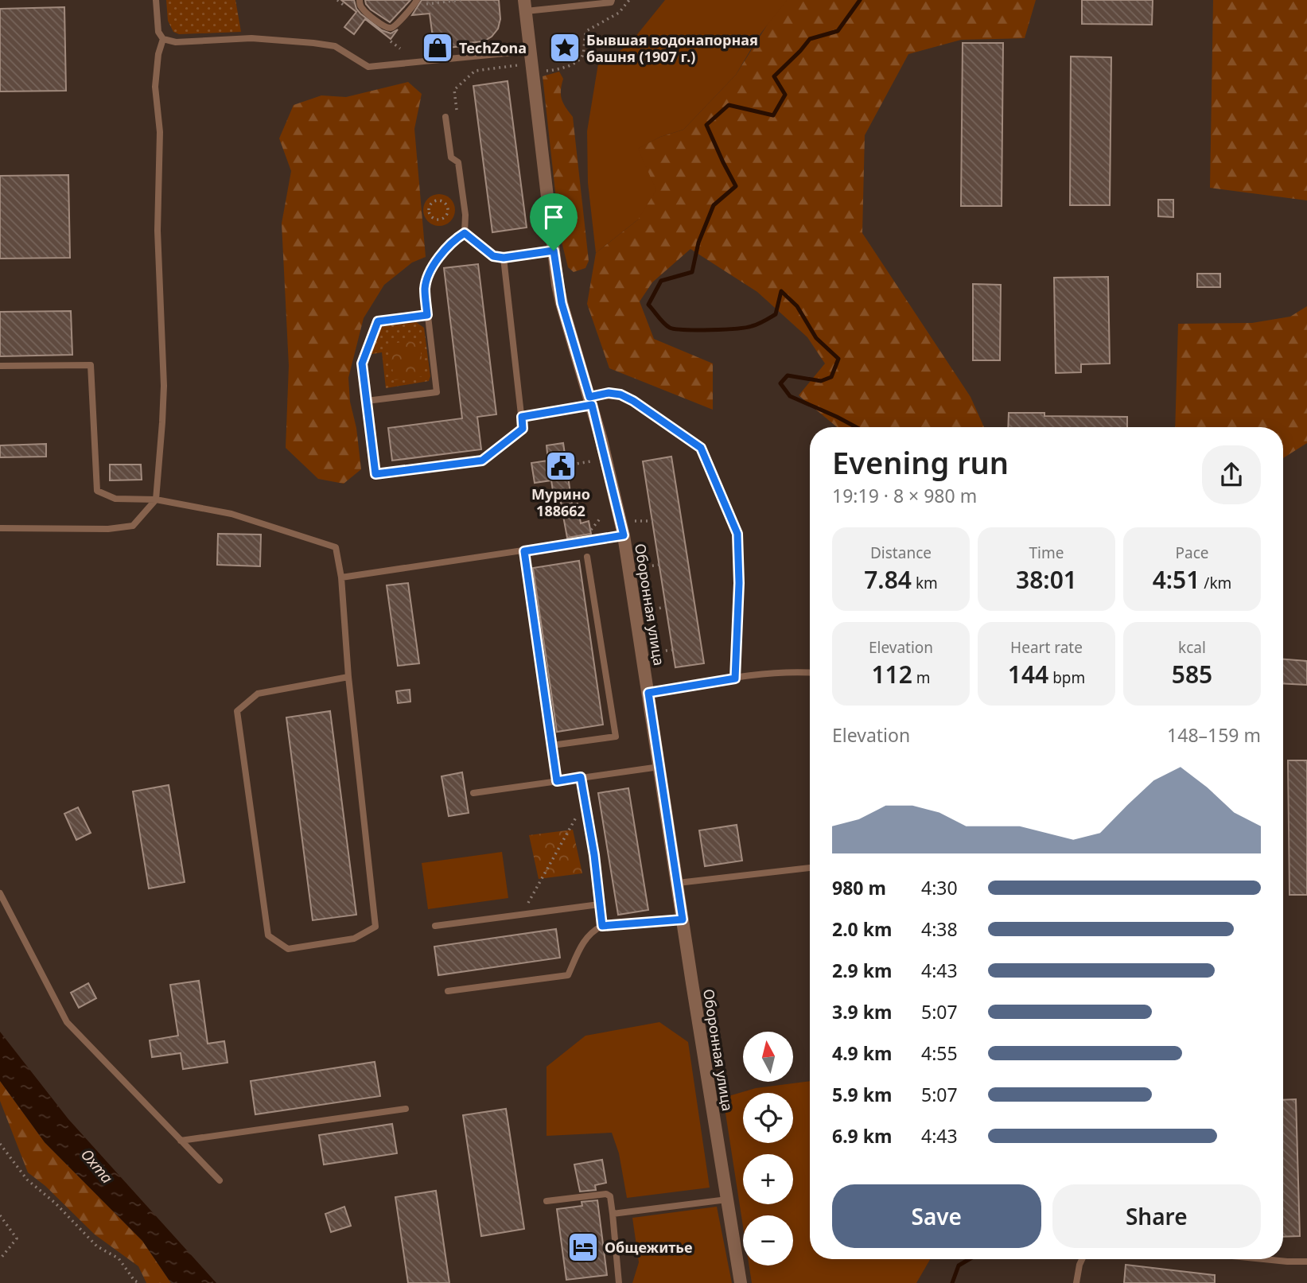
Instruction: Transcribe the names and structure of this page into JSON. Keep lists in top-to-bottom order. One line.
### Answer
{"streets":{"street":["Оборонная улица"]},"water":["Охта"],"places":{"shop":["TechZona"],"place":["Бывшая водонапорная башня (1907 г.)"],"public building":["Мурино 188662"],"hotel":["Общежитье"]},"north":"top","page":{"heading":["Evening run","19:19 · 8 × 980 m"],"stats":[["Distance","7.84 km"],["Time","38:01"],["Pace","4:51 /km"],["Elevation","112 m"],["Heart rate","144 bpm"],["kcal","585"]],"chart":["Elevation","148–159 m"],"list":[{"name":"980 m","note":"4:30"},{"name":"2.0 km","note":"4:38"},{"name":"2.9 km","note":"4:43"},{"name":"3.9 km","note":"5:07"},{"name":"4.9 km","note":"4:55"},{"name":"5.9 km","note":"5:07"},{"name":"6.9 km","note":"4:43"}],"map_buttons":["+","−"],"buttons":["Save","Share"]}}
